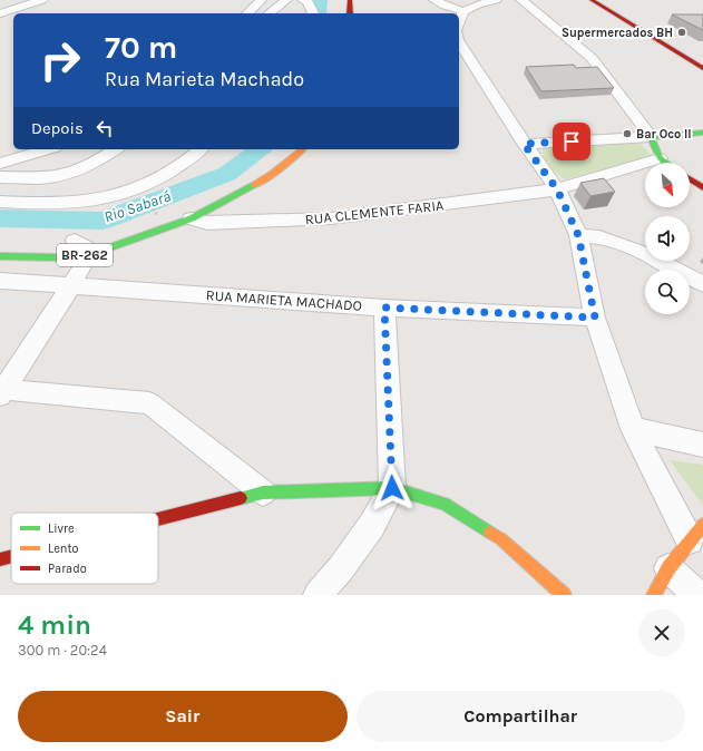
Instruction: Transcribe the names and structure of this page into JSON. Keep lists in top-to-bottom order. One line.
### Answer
{"streets":{"main road":["BR-262"],"street":["RUA CLEMENTE FARIA","RUA MARIETA MACHADO"]},"crossings":[["RUA CLEMENTE FARIA","BR-262"]],"water":["Rio Sabará"],"places":["Supermercados BH","Bar Oco II"],"legend":["Livre","Lento","Parado"],"north":"bottom right","page":{"turn":["70 m","Rua Marieta Machado"],"then":"Depois","heading":["4 min","300 m · 20:24"],"buttons":["Sair","Compartilhar"]}}
